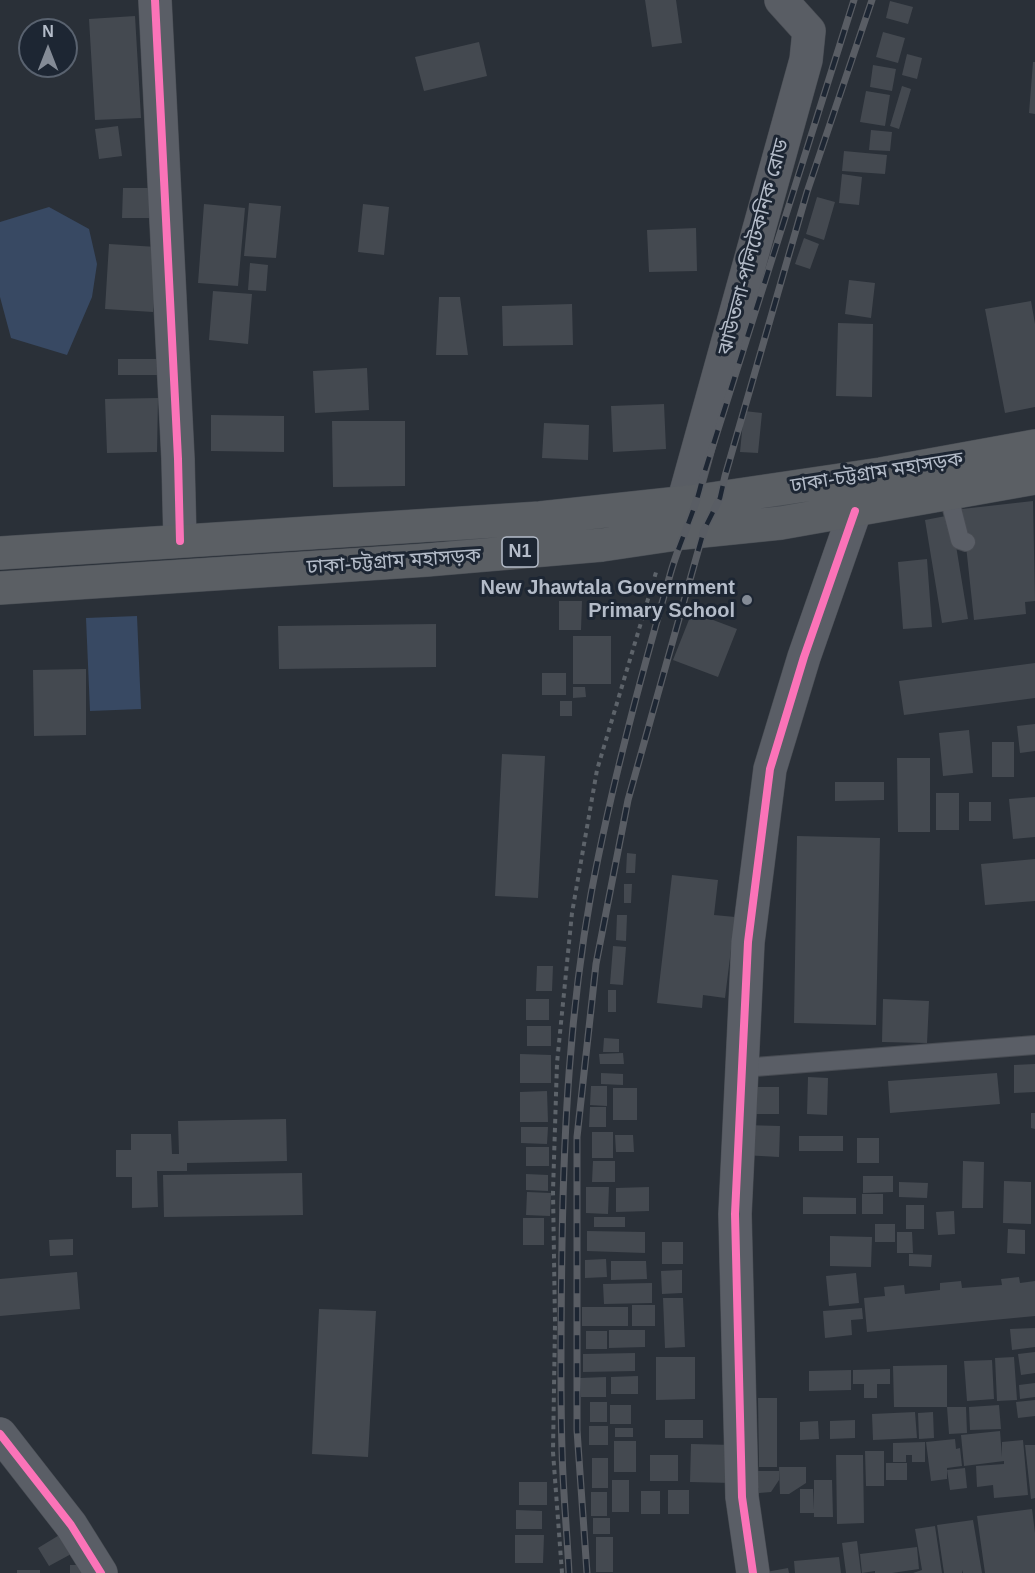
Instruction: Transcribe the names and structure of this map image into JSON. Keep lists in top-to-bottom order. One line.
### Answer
{"streets":{"highway":["ঢাকা-চট্টগ্রাম মহাসড়ক","N1"],"main road":["ঝাউতলা-পলিটেকনিক রোড"]},"crossings":[["ঝাউতলা-পলিটেকনিক রোড","ঢাকা-চট্টগ্রাম মহাসড়ক"]],"places":["New Jhawtala Government Primary School"],"north":"top"}
